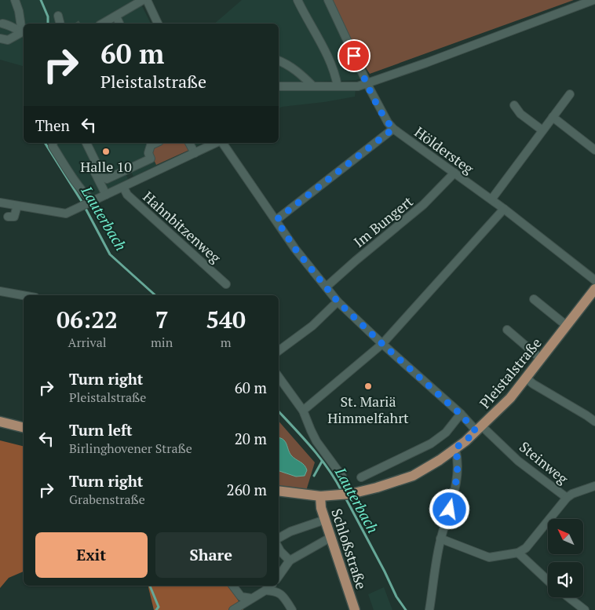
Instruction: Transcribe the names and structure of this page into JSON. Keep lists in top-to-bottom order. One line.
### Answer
{"streets":{"main road":["Pleistalstraße","Schloßstraße"],"street":["Höldersteg","Im Bungert","Hahnbitzenweg","Steinweg"]},"crossings":[["Höldersteg","Im Bungert"],["Im Bungert","Steinweg"],["Pleistalstraße","Steinweg"],["Pleistalstraße","Schloßstraße"]],"water":["Lauterbach"],"places":["Halle 10","St. Mariä Himmelfahrt"],"north":"top left","page":{"turn":["60 m","Pleistalstraße"],"then":"Then","eta":["06:22","Arrival","7","min","540","m"],"list":[{"name":"Turn right","note":"Pleistalstraße","value":"60 m"},{"name":"Turn left","note":"Birlinghovener Straße","value":"20 m"},{"name":"Turn right","note":"Grabenstraße","value":"260 m"}],"buttons":["Exit","Share"]}}
